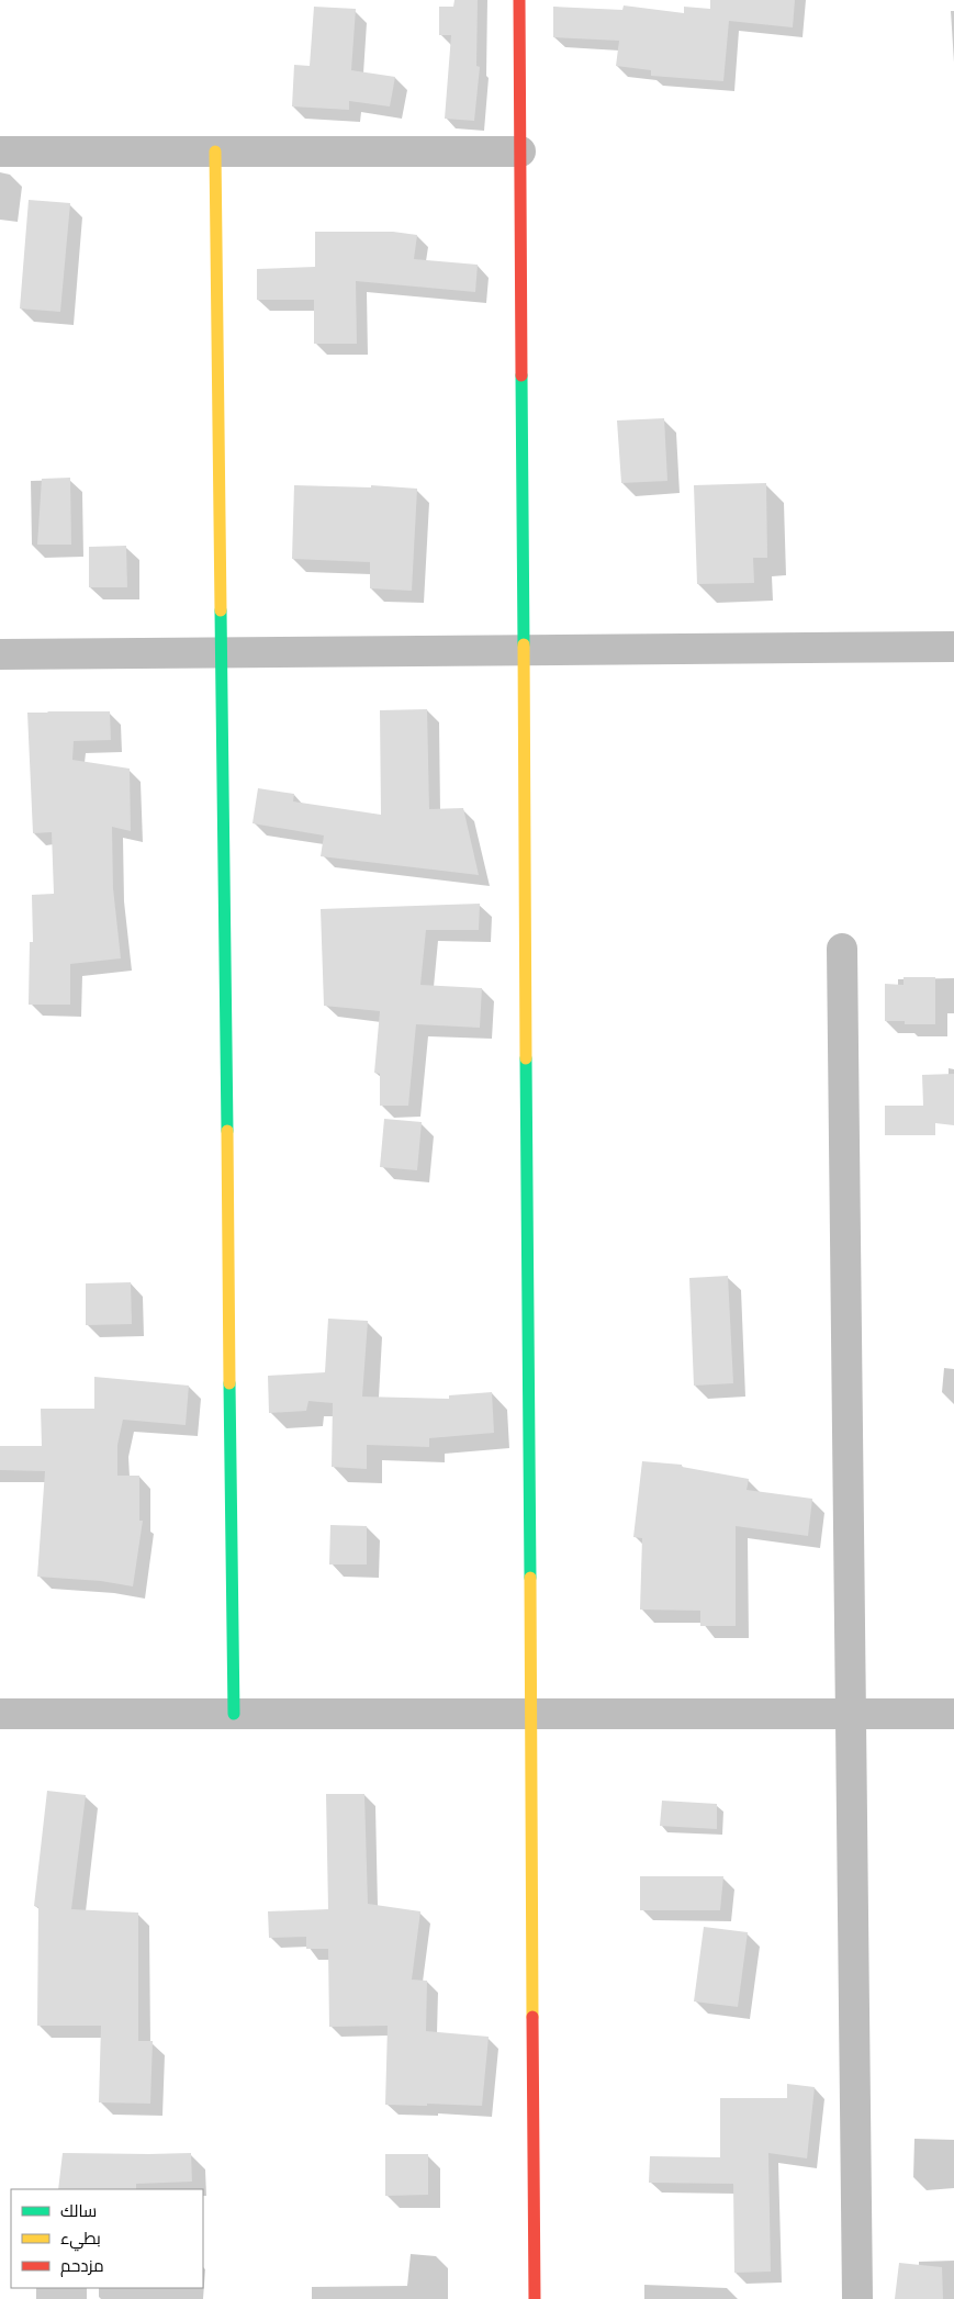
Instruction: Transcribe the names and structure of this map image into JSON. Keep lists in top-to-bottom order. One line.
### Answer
{"legend":["سالك","بطيء","مزدحم"]}
